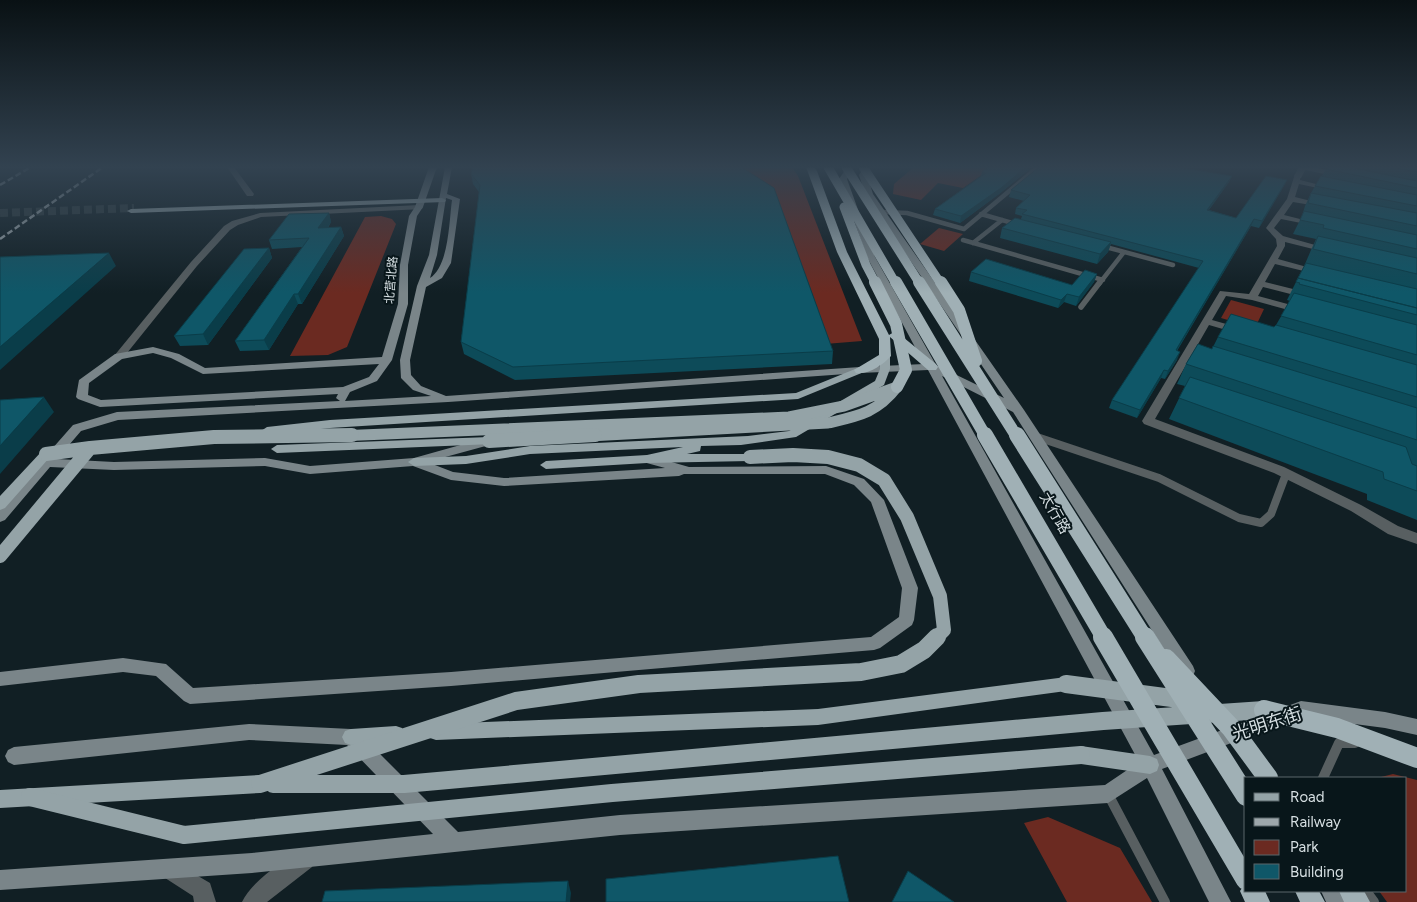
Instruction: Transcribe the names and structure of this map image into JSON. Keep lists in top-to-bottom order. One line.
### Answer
{"streets":{"highway":["太行路"],"main road":["北营北路","光明东街"]},"legend":["Road","Railway","Park","Building"]}
